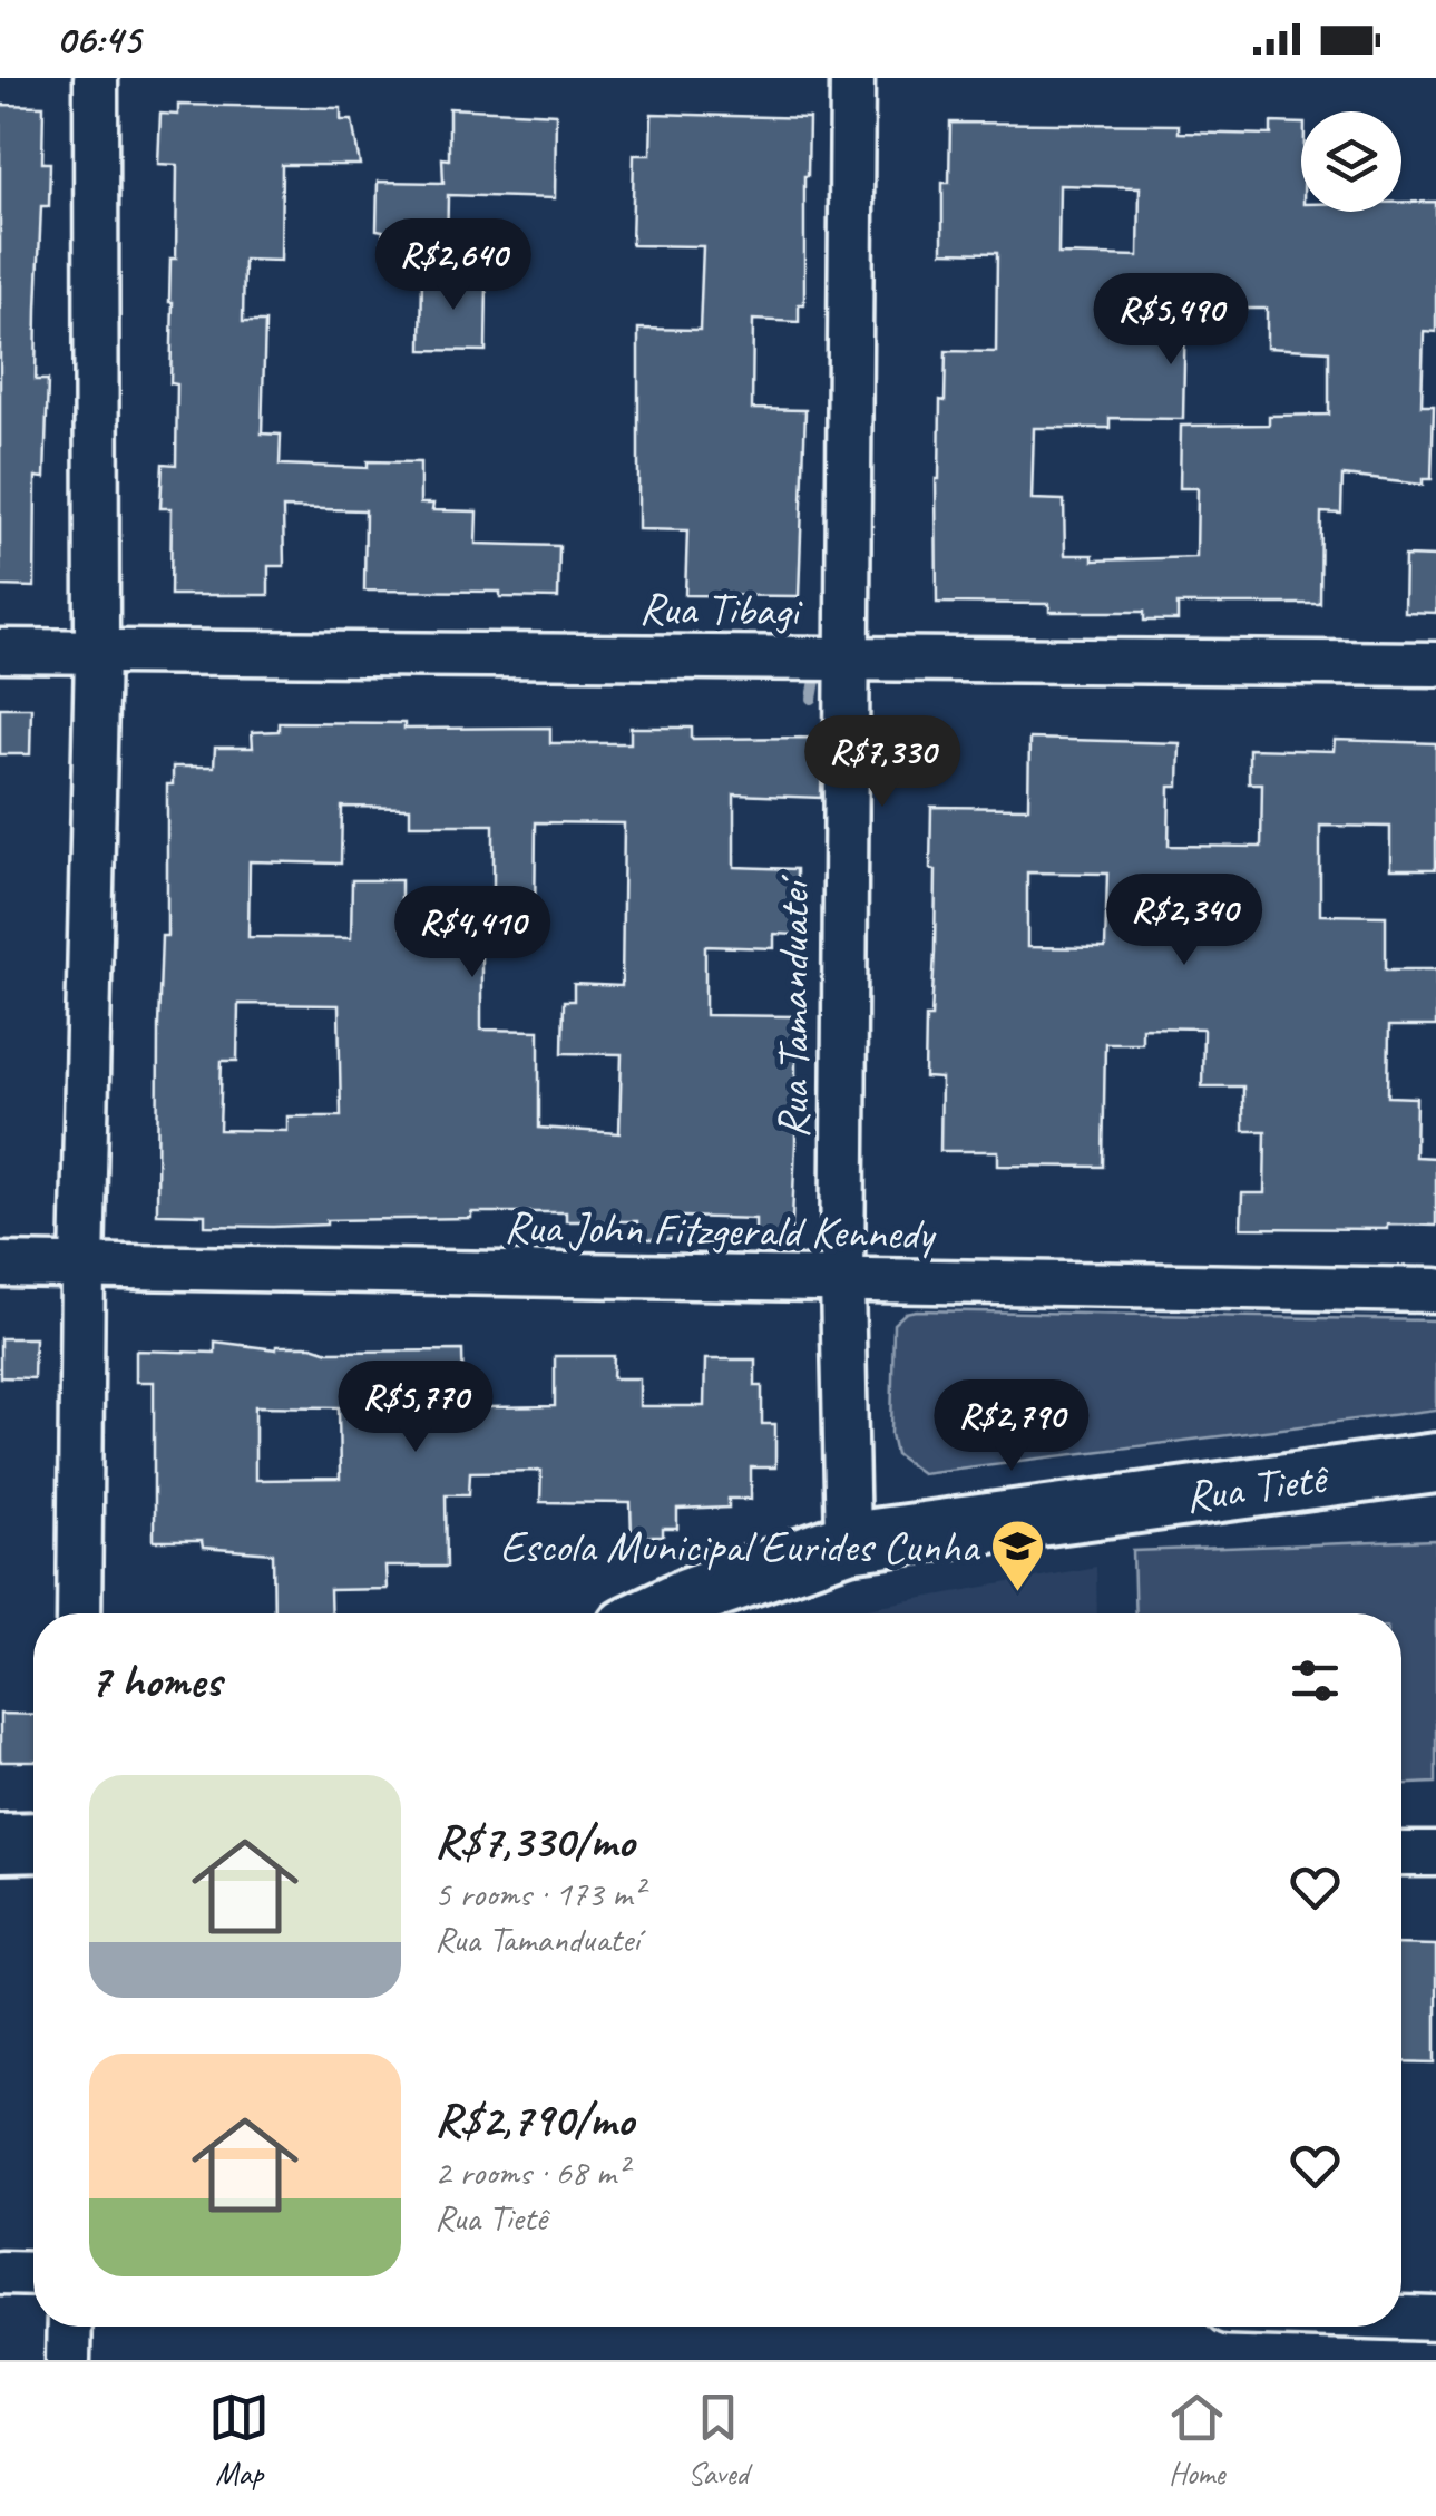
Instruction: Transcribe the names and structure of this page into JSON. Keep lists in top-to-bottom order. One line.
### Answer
{"streets":{"street":["Rua Tibagi","Rua Tamanduateí","Rua John Fitzgerald Kennedy","Rua Tietê"]},"crossings":[["Rua Tibagi","Rua Tamanduateí"],["Rua Tamanduateí","Rua John Fitzgerald Kennedy"],["Rua Tamanduateí","Rua Tietê"]],"places":{"school or university":["Escola Municipal Eurides Cunha"]},"page":{"status":"06:45","price":["R$2,640","R$5,490","R$7,330","R$2,340","R$4,410","R$5,770","R$2,790"],"heading":"7 homes","list":[{"name":"R$7,330/mo","note":"5 rooms · 173 m² · Rua Tamanduateí"},{"name":"R$2,790/mo","note":"2 rooms · 68 m² · Rua Tietê"}],"tabs":["Map","Saved","Home"]}}
